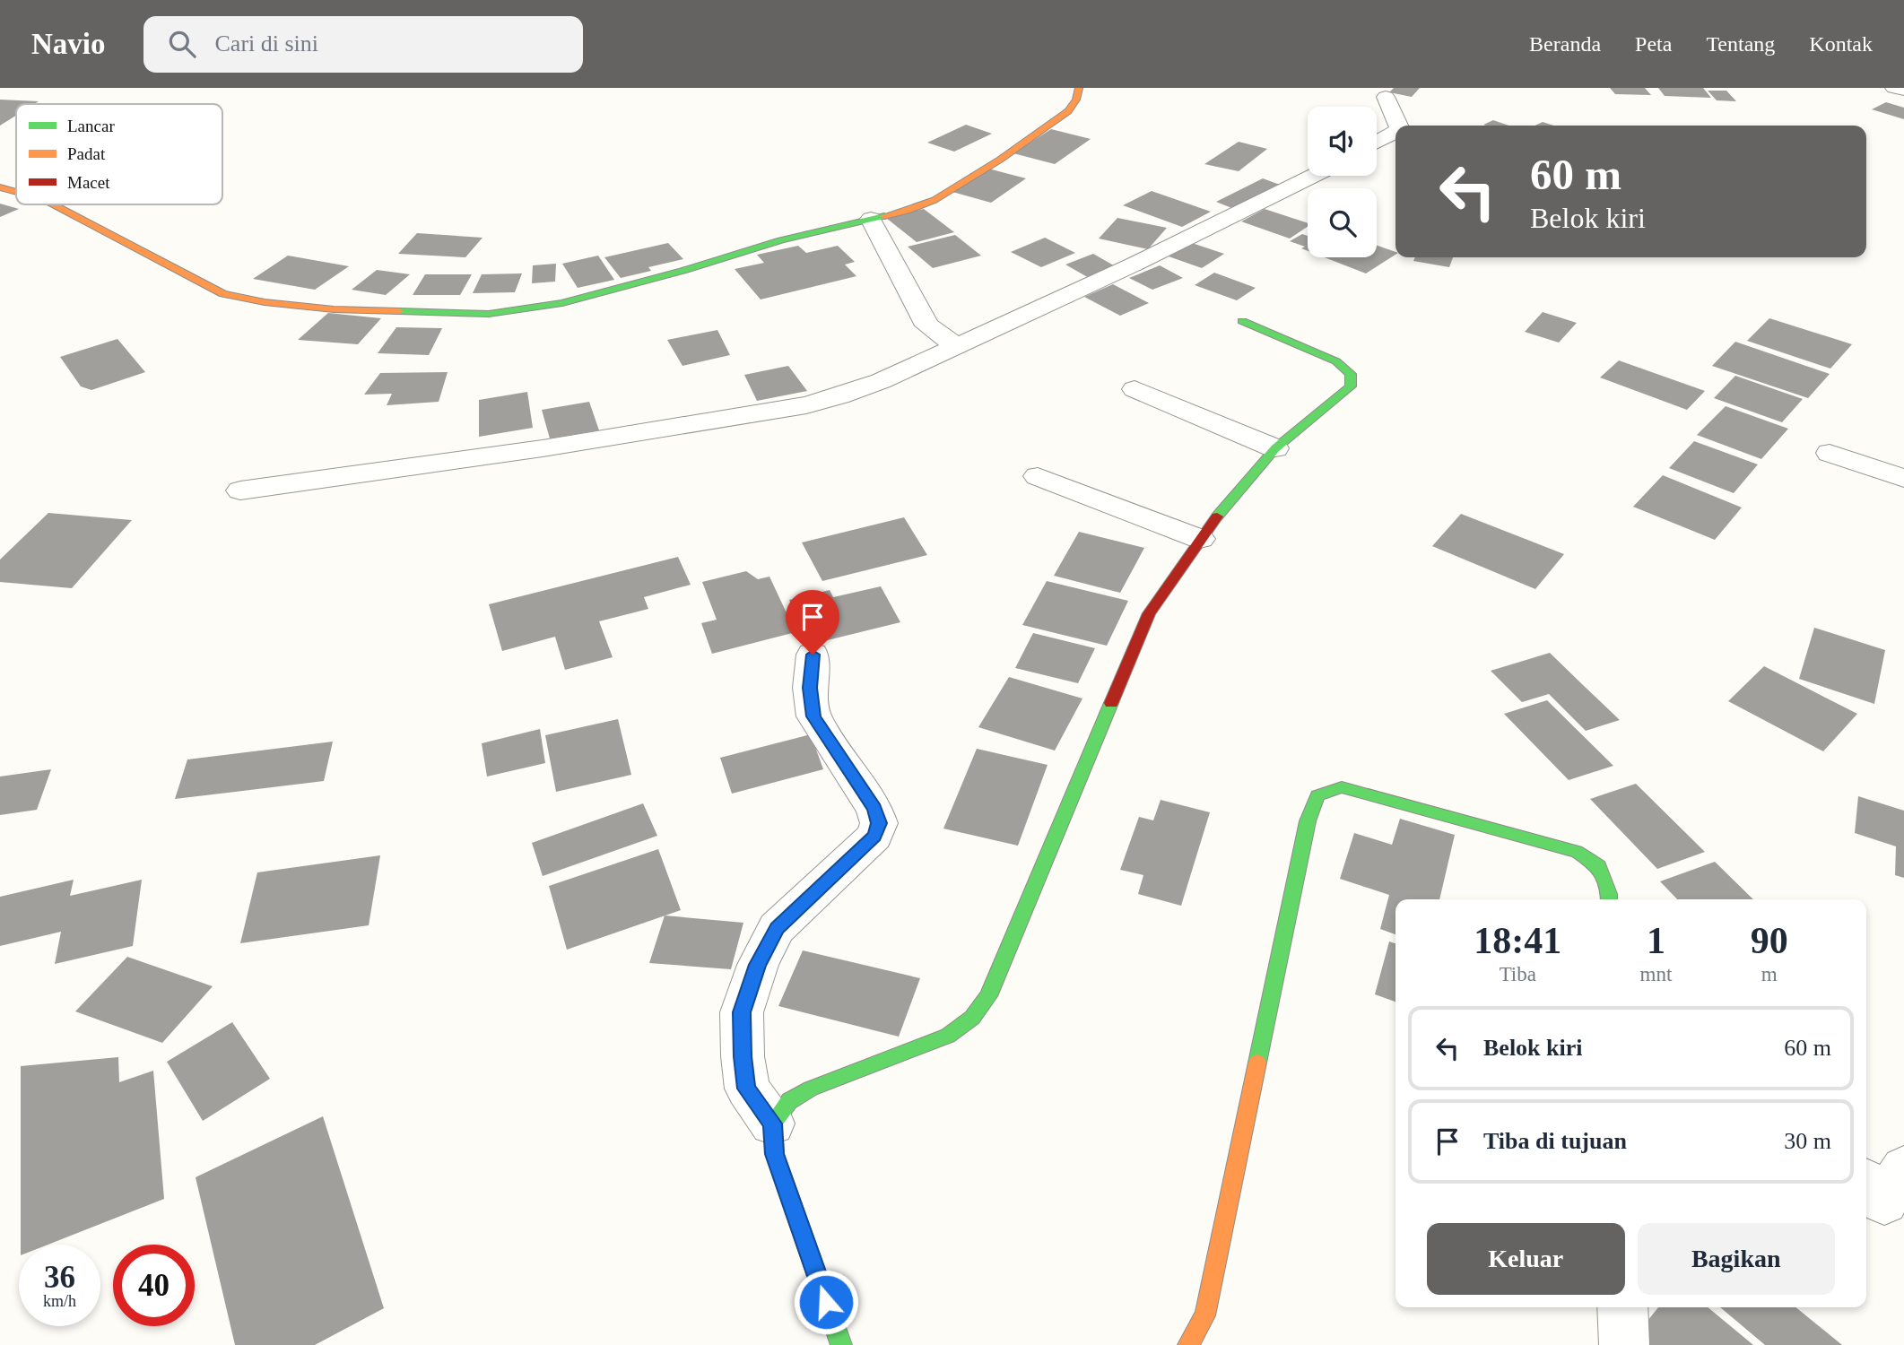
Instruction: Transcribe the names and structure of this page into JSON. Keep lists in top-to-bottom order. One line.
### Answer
{"legend":["Lancar","Padat","Macet"],"page":{"header":"Navio","search":"Cari di sini","nav":["Beranda","Peta","Tentang","Kontak"],"turn":["60 m","Belok kiri"],"eta":["18:41","Tiba","1","mnt","90","m"],"list":[{"name":"Belok kiri","value":"60 m"},{"name":"Tiba di tujuan","value":"30 m"}],"buttons":["Keluar","Bagikan"],"speed":"36 km/h","limit":"40"}}
